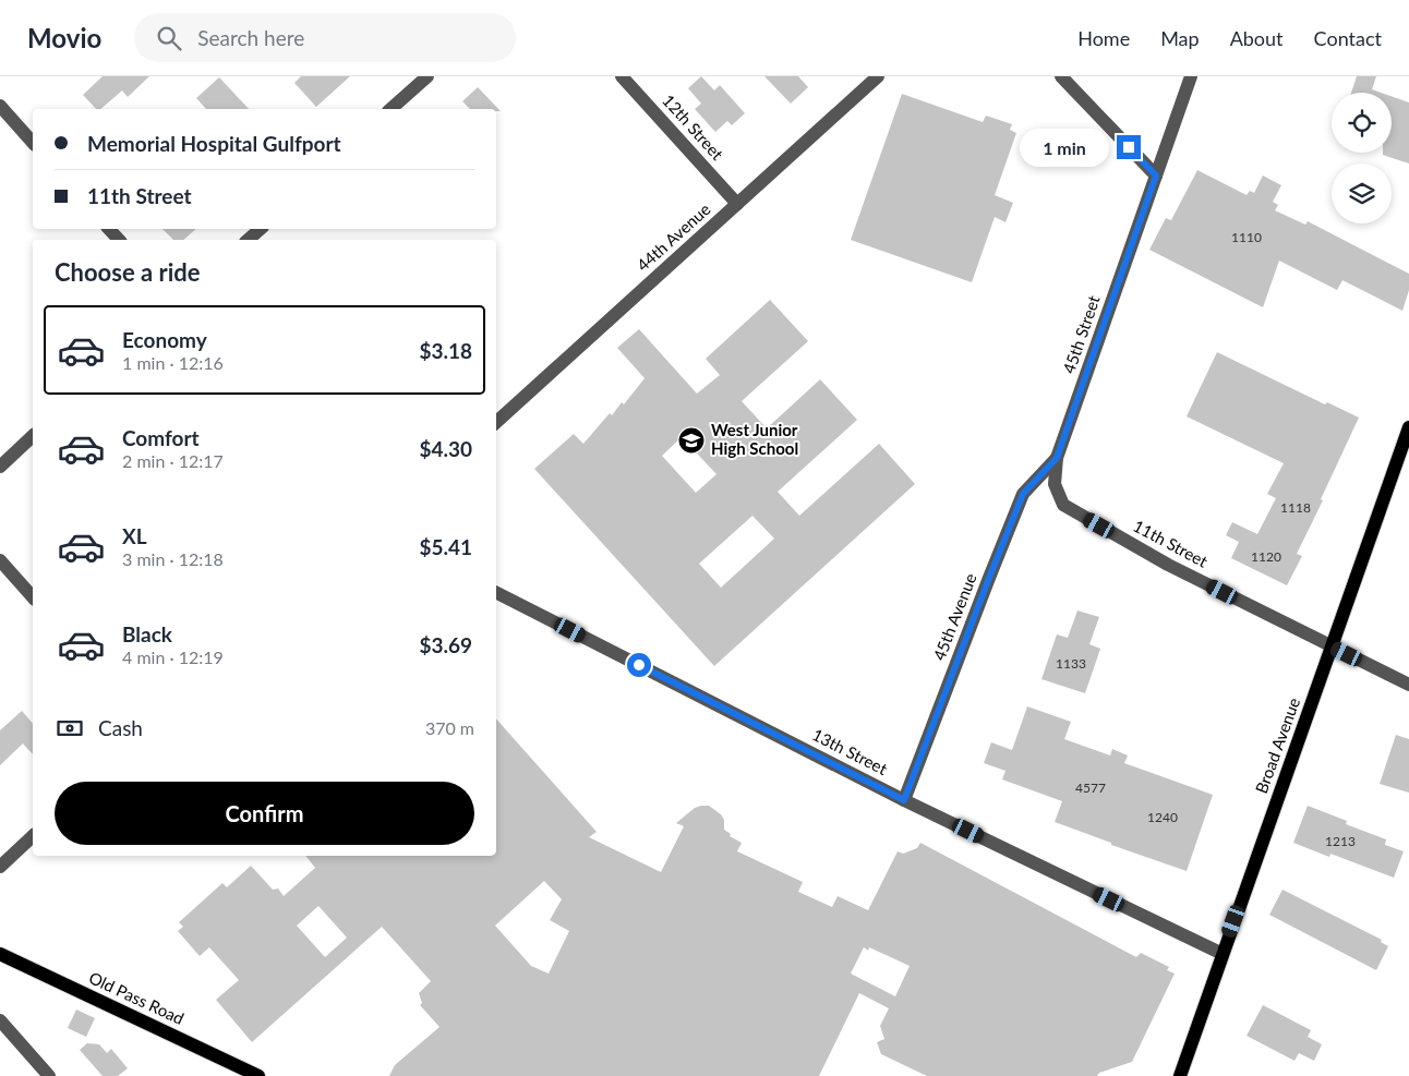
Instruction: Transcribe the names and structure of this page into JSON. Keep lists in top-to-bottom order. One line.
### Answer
{"streets":{"main road":["Broad Avenue","Old Pass Road"],"street":["12th Street","44th Avenue","45th Street","11th Street","45th Avenue","13th Street"]},"crossings":[["12th Street","44th Avenue"],["45th Street","11th Street"],["45th Street","45th Avenue"],["11th Street","Broad Avenue"],["45th Avenue","13th Street"],["Broad Avenue","13th Street"]],"places":{"school or university":["West Junior High School"]},"house_numbers":["1110","1118","1120","1133","4577","1240","1213"],"page":{"header":"Movio","search":"Search here","nav":["Home","Map","About","Contact"],"banner":["Memorial Hospital Gulfport","11th Street"],"bubble":"1 min","heading":"Choose a ride","list":[{"name":"Economy","note":"1 min · 12:16","value":"$3.18"},{"name":"Comfort","note":"2 min · 12:17","value":"$4.30"},{"name":"XL","note":"3 min · 12:18","value":"$5.41"},{"name":"Black","note":"4 min · 12:19","value":"$3.69"}],"pay":["Cash","370 m"],"buttons":"Confirm"}}
